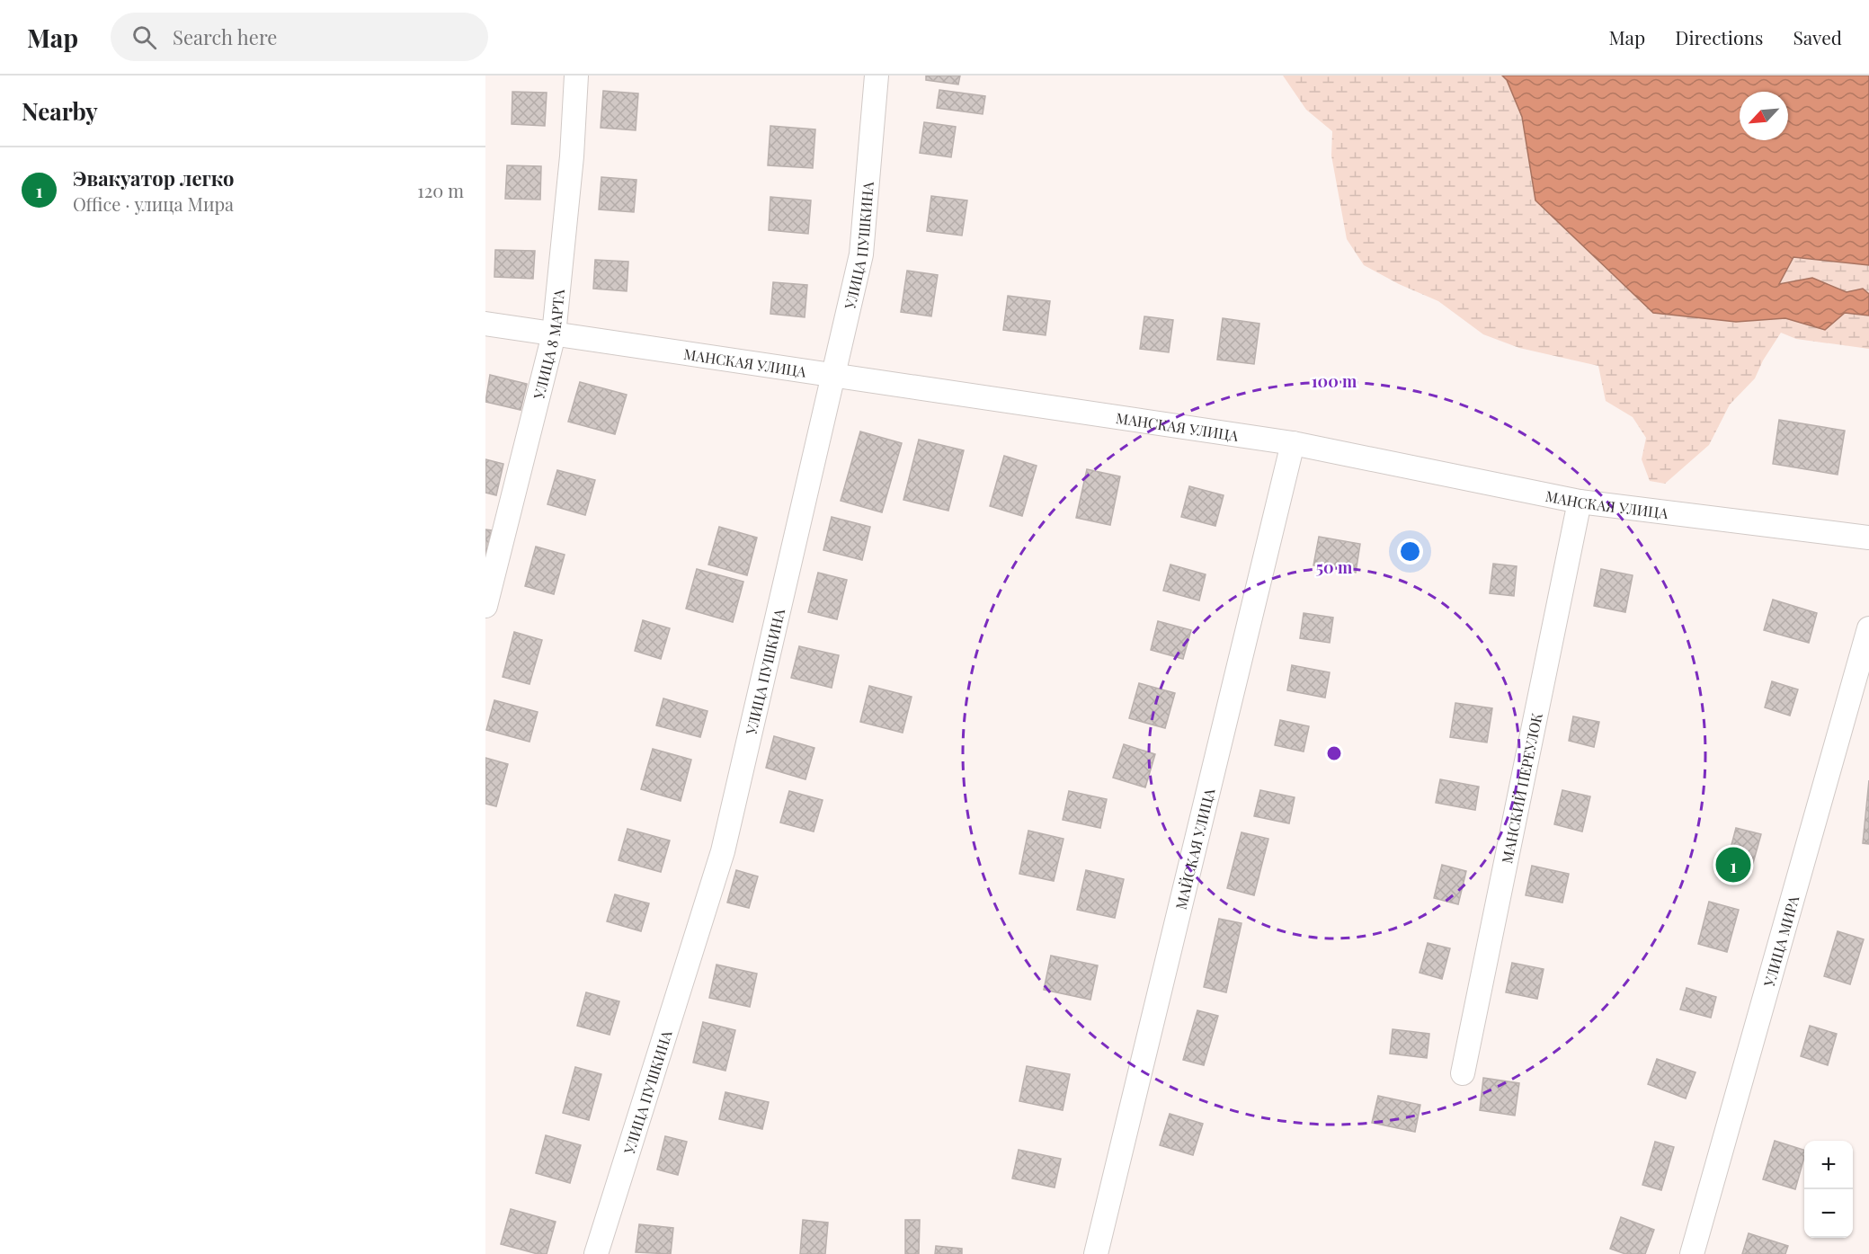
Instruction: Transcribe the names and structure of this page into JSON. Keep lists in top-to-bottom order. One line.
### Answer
{"streets":{"street":["УЛИЦА ПУШКИНА","УЛИЦА 8 МАРТА","МАНСКАЯ УЛИЦА","МАНСКИЙ ПЕРЕУЛОК","МАЙСКАЯ УЛИЦА","УЛИЦА МИРА"]},"crossings":[["УЛИЦА ПУШКИНА","МАНСКАЯ УЛИЦА"],["УЛИЦА 8 МАРТА","МАНСКАЯ УЛИЦА"],["МАНСКАЯ УЛИЦА","МАНСКИЙ ПЕРЕУЛОК"],["МАНСКАЯ УЛИЦА","МАЙСКАЯ УЛИЦА"]],"north":"bottom left","page":{"header":"Map","search":"Search here","nav":["Map","Directions","Saved"],"heading":"Nearby","list":[{"mark":"1","name":"Эвакуатор легко","note":"Office · улица Мира","value":"120 m"}],"pins":"1","map_buttons":["+","−"]},"rings":["100 m","50 m"]}
